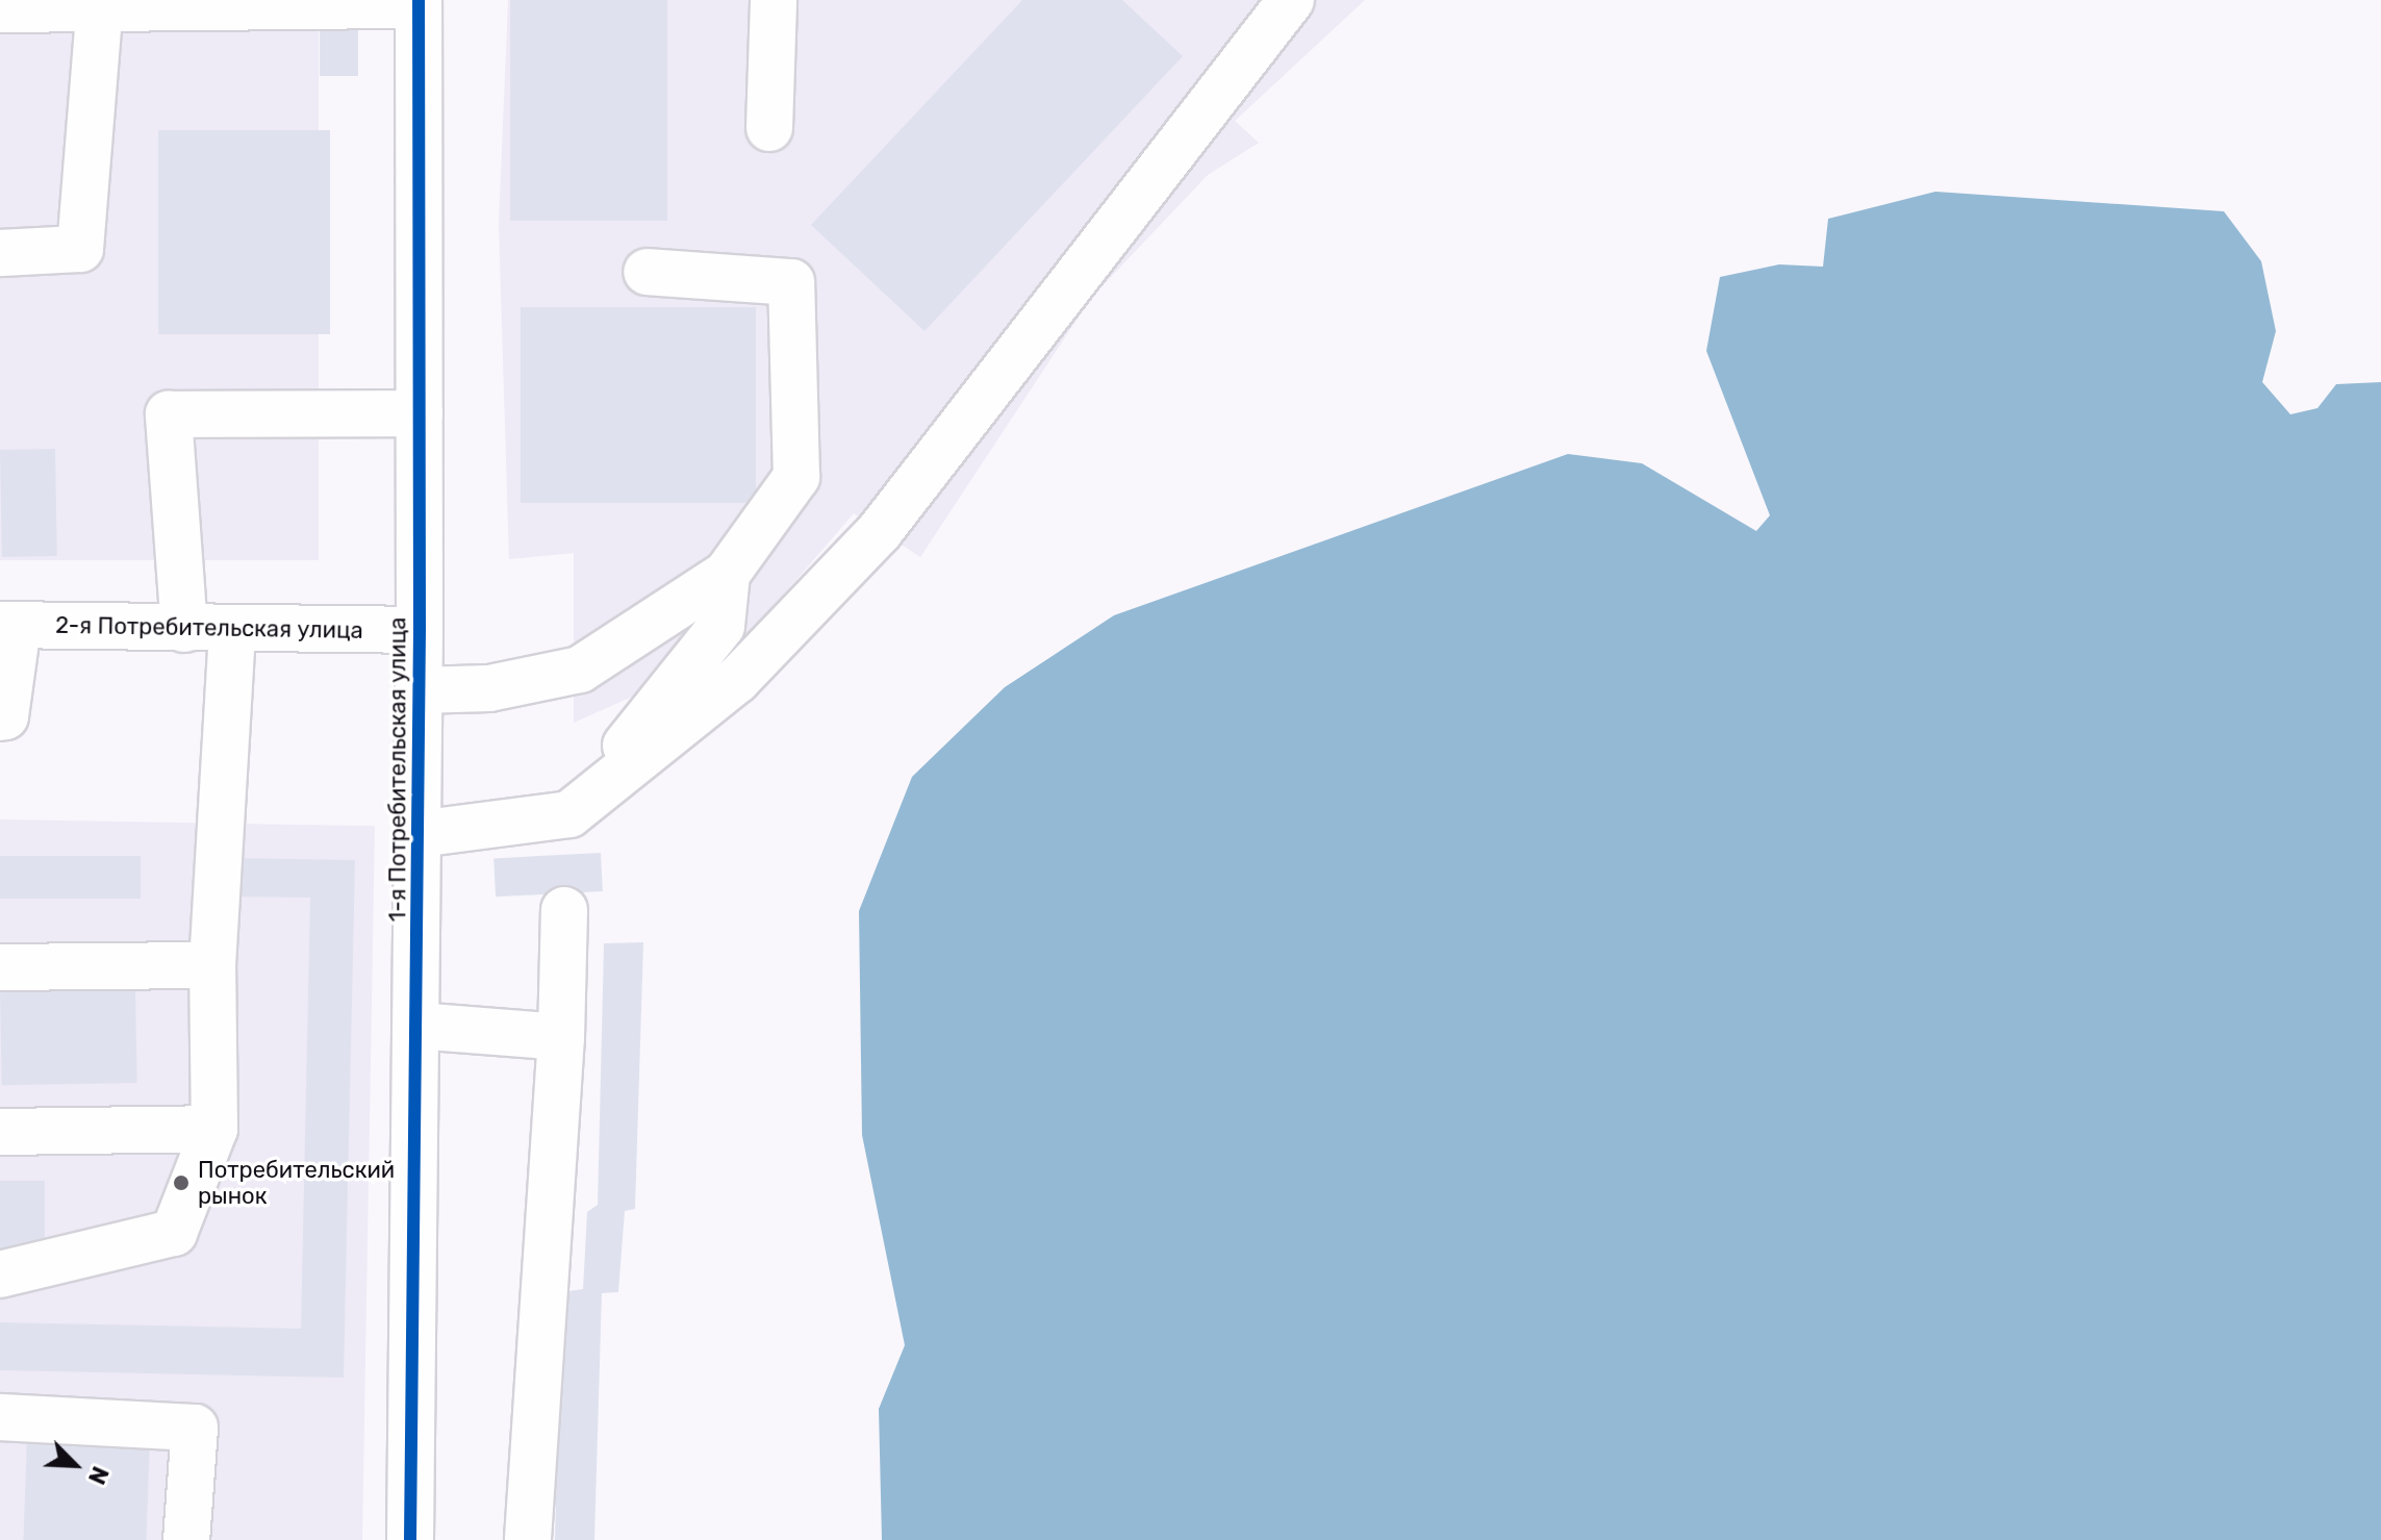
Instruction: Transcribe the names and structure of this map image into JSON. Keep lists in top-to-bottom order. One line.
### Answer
{"streets":{"street":["2-я Потребительская улица","1-я Потребительская улица"]},"crossings":[["2-я Потребительская улица","1-я Потребительская улица"]],"places":["Потребительский рынок"],"north":"bottom right"}
